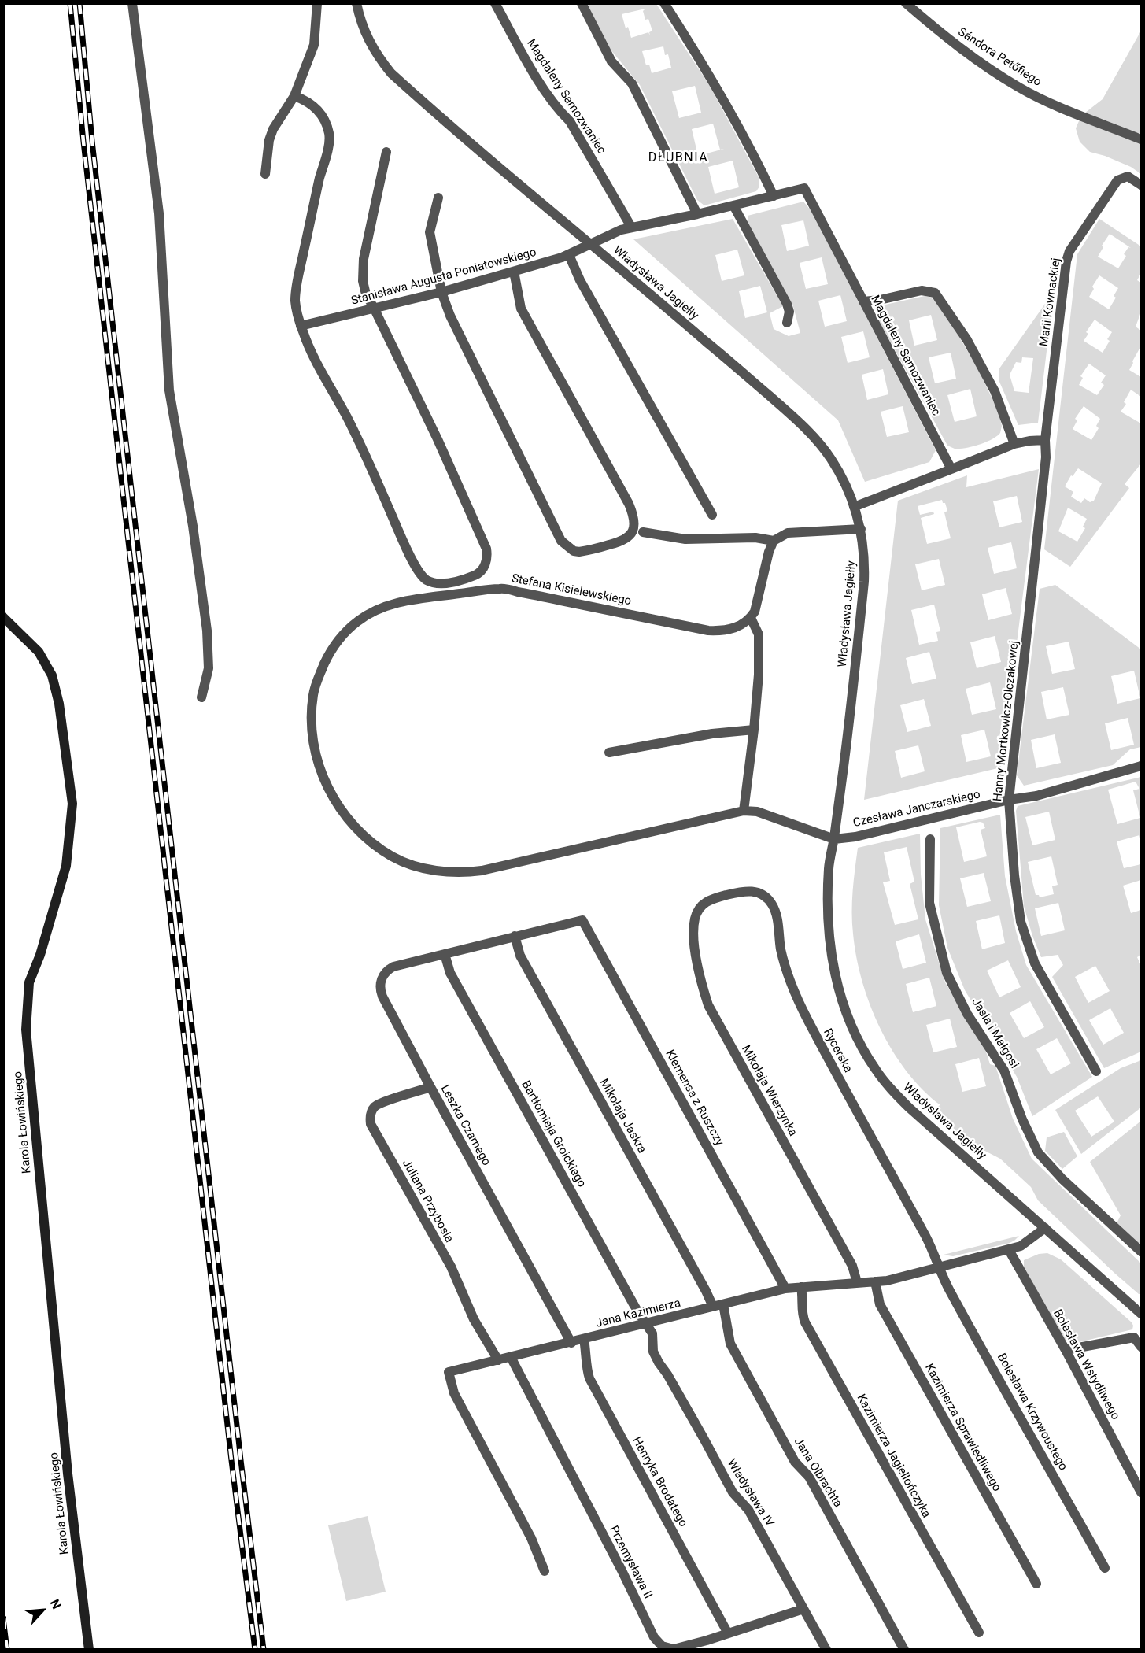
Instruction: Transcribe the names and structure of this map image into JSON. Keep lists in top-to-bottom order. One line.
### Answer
{"streets":{"main road":["Karola Łowińskiego"],"street":["Sándora Petőfiego","Magdaleny Samozwaniec","Stanisława Augusta Poniatowskiego","Władysława Jagiełły","Marii Kownackiej","Stefana Kisielewskiego","Hanny Mortkowicz-Olczakowej","Czesława Janczarskiego","Jasia i Małgosi","Rycerska","Mikołaja Wierzynka","Klemensa z Ruszczy","Mikołaja Jaskra","Leszka Czarnego","Bartłomieja Groickiego","Juliana Przybosia","Jana Kazimierza","Bolesława Wstydliwego","Bolesława Krzywoustego","Kazimierza Sprawiedliwego","Kazimierza Jagiellończyka","Jana Olbrachta","Henryka Brodatego","Władysława IV","Przemysława II"]},"crossings":[["Magdaleny Samozwaniec","Stanisława Augusta Poniatowskiego"],["Magdaleny Samozwaniec","Władysława Jagiełły"],["Stanisława Augusta Poniatowskiego","Władysława Jagiełły"],["Władysława Jagiełły","Stefana Kisielewskiego"],["Władysława Jagiełły","Czesława Janczarskiego"],["Władysława Jagiełły","Jana Kazimierza"],["Marii Kownackiej","Hanny Mortkowicz-Olczakowej"],["Stefana Kisielewskiego","Czesława Janczarskiego"],["Hanny Mortkowicz-Olczakowej","Czesława Janczarskiego"],["Rycerska","Mikołaja Wierzynka"],["Rycerska","Jana Kazimierza"],["Rycerska","Bolesława Krzywoustego"],["Mikołaja Wierzynka","Jana Kazimierza"],["Klemensa z Ruszczy","Mikołaja Jaskra"],["Klemensa z Ruszczy","Jana Kazimierza"],["Mikołaja Jaskra","Jana Kazimierza"],["Leszka Czarnego","Bartłomieja Groickiego"],["Leszka Czarnego","Juliana Przybosia"],["Leszka Czarnego","Jana Kazimierza"],["Bartłomieja Groickiego","Jana Kazimierza"],["Bartłomieja Groickiego","Władysława IV"],["Juliana Przybosia","Jana Kazimierza"],["Jana Kazimierza","Bolesława Wstydliwego"],["Jana Kazimierza","Bolesława Krzywoustego"],["Jana Kazimierza","Kazimierza Sprawiedliwego"],["Jana Kazimierza","Kazimierza Jagiellończyka"],["Jana Kazimierza","Jana Olbrachta"],["Jana Kazimierza","Henryka Brodatego"],["Jana Kazimierza","Władysława IV"],["Jana Kazimierza","Przemysława II"],["Henryka Brodatego","Przemysława II"],["Władysława IV","Przemysława II"]],"districts":["DŁUBNIA"],"north":"top right"}
